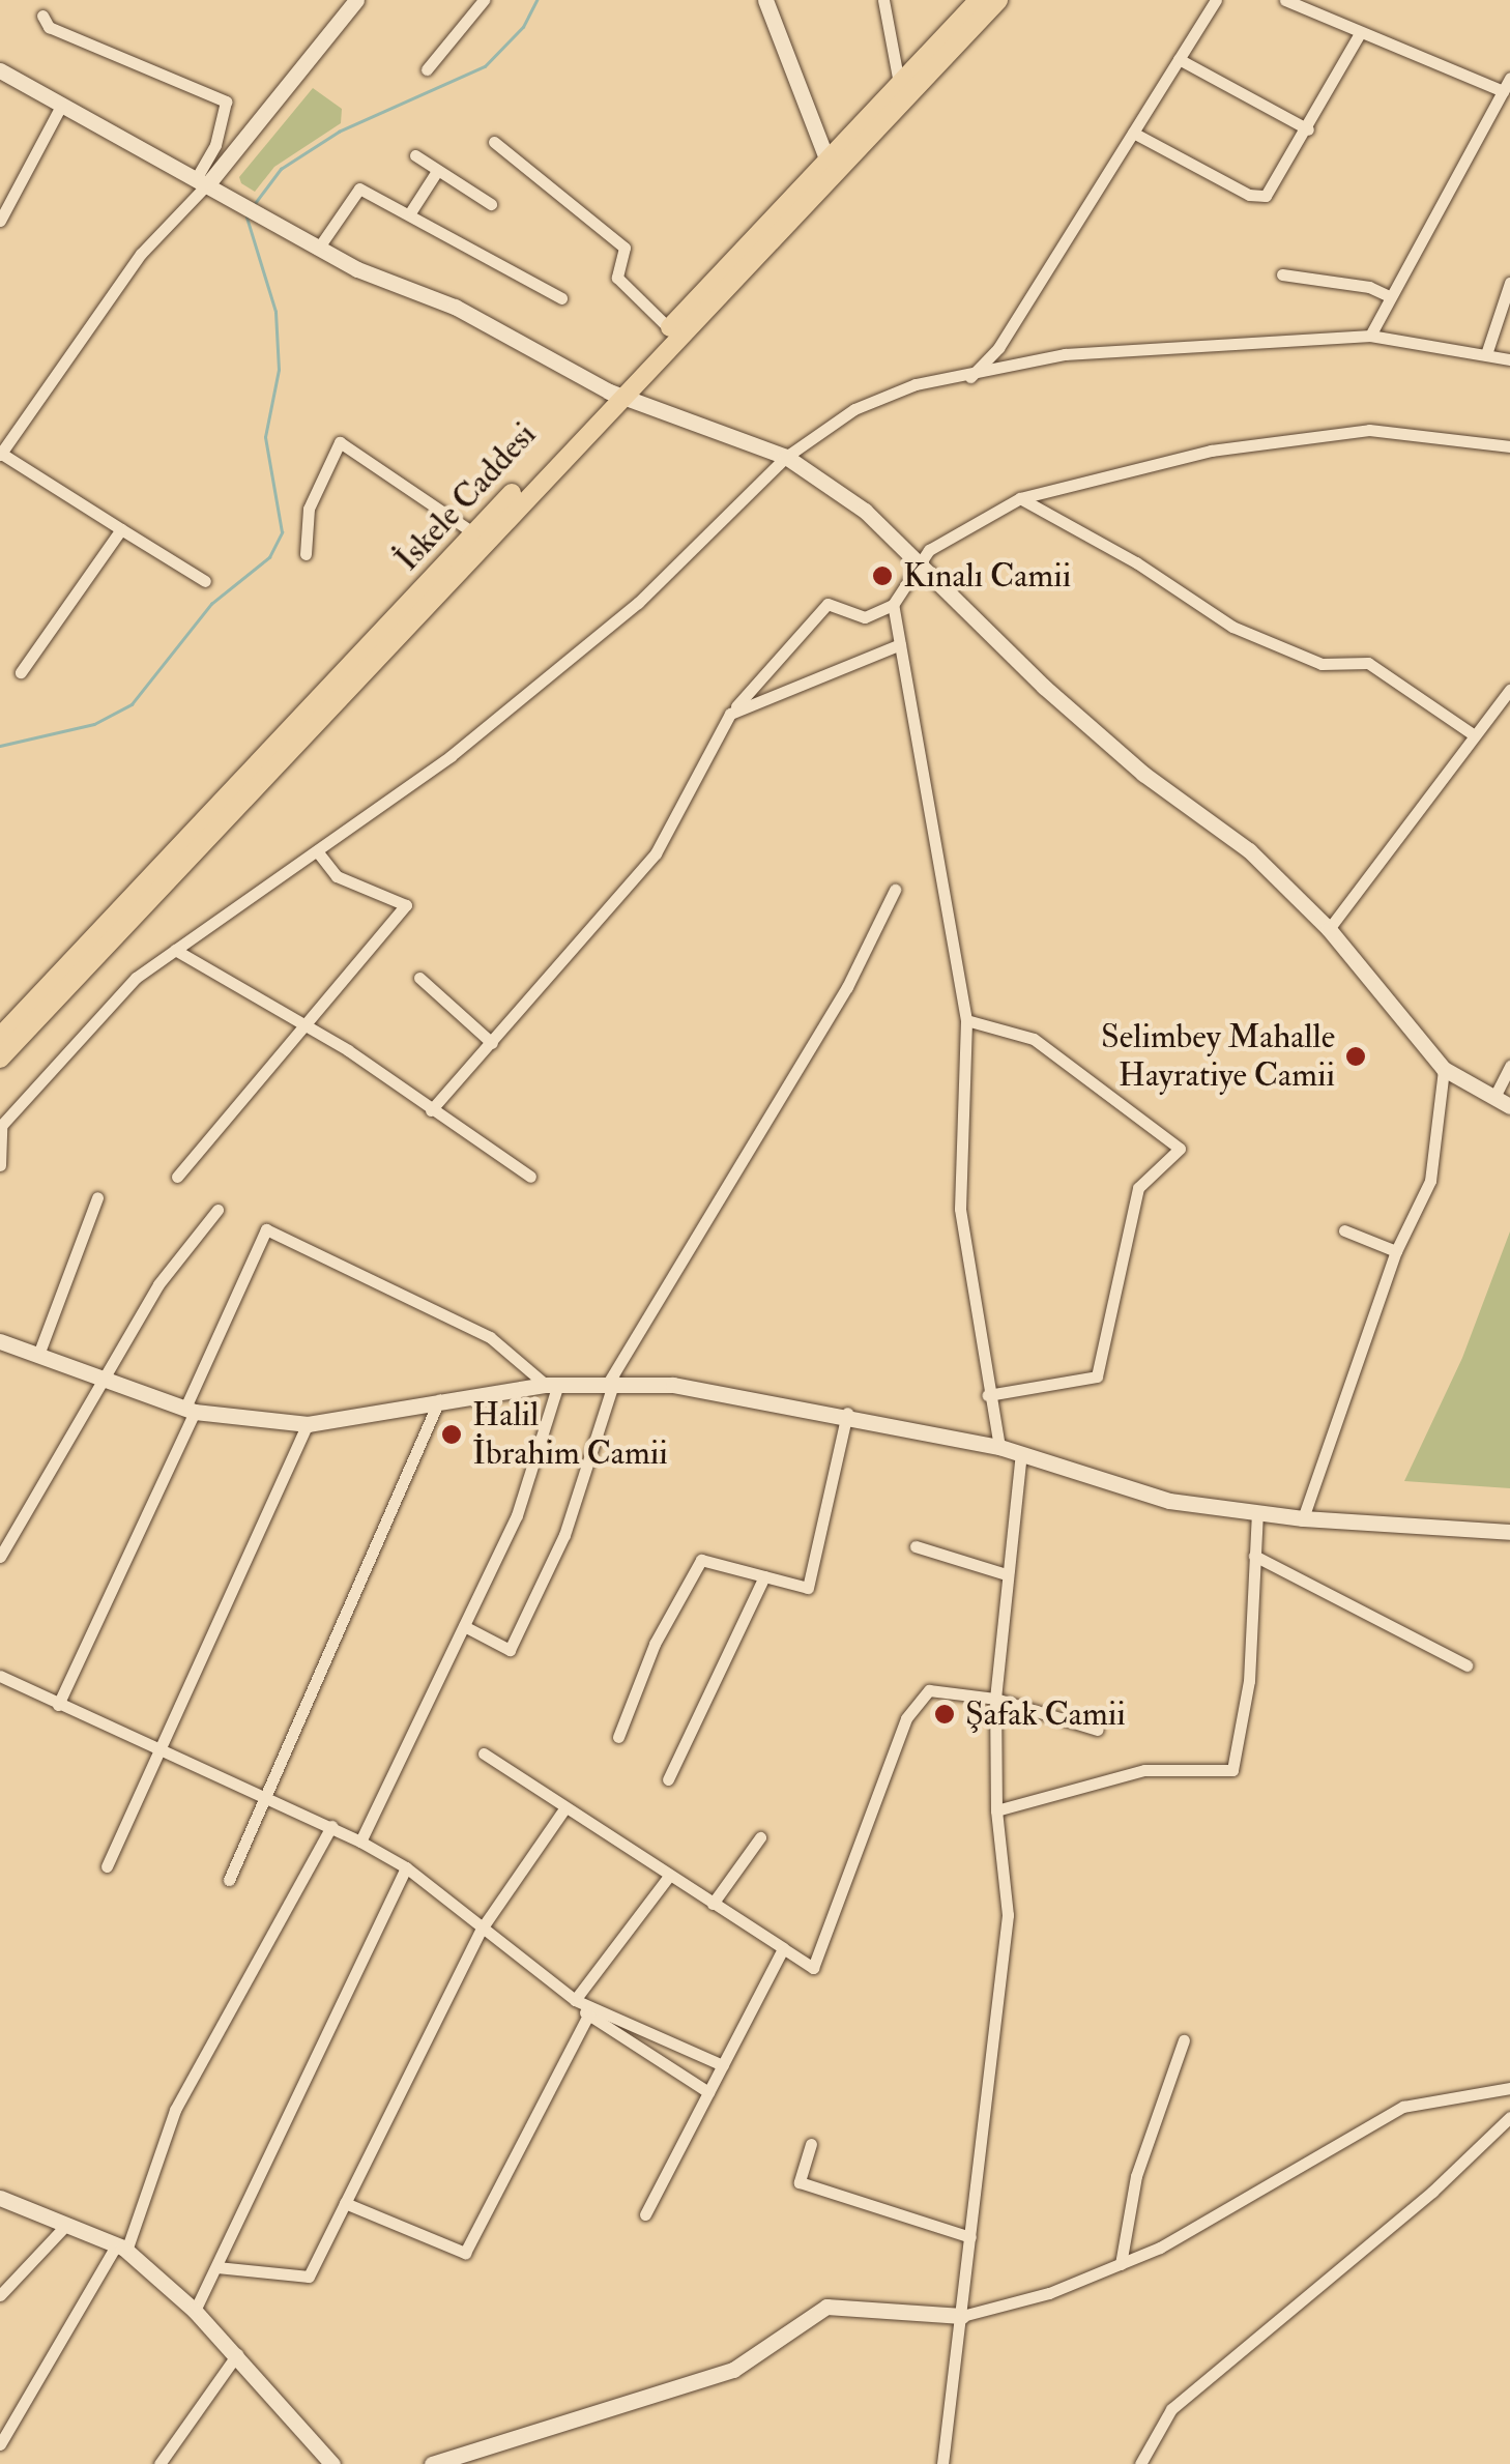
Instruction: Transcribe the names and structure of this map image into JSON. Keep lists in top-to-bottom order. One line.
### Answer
{"streets":{"main road":["İskele Caddesi"]},"places":["Kınalı Camii","Selimbey Mahalle Hayratiye Camii","Halil İbrahim Camii","Şafak Camii"]}
